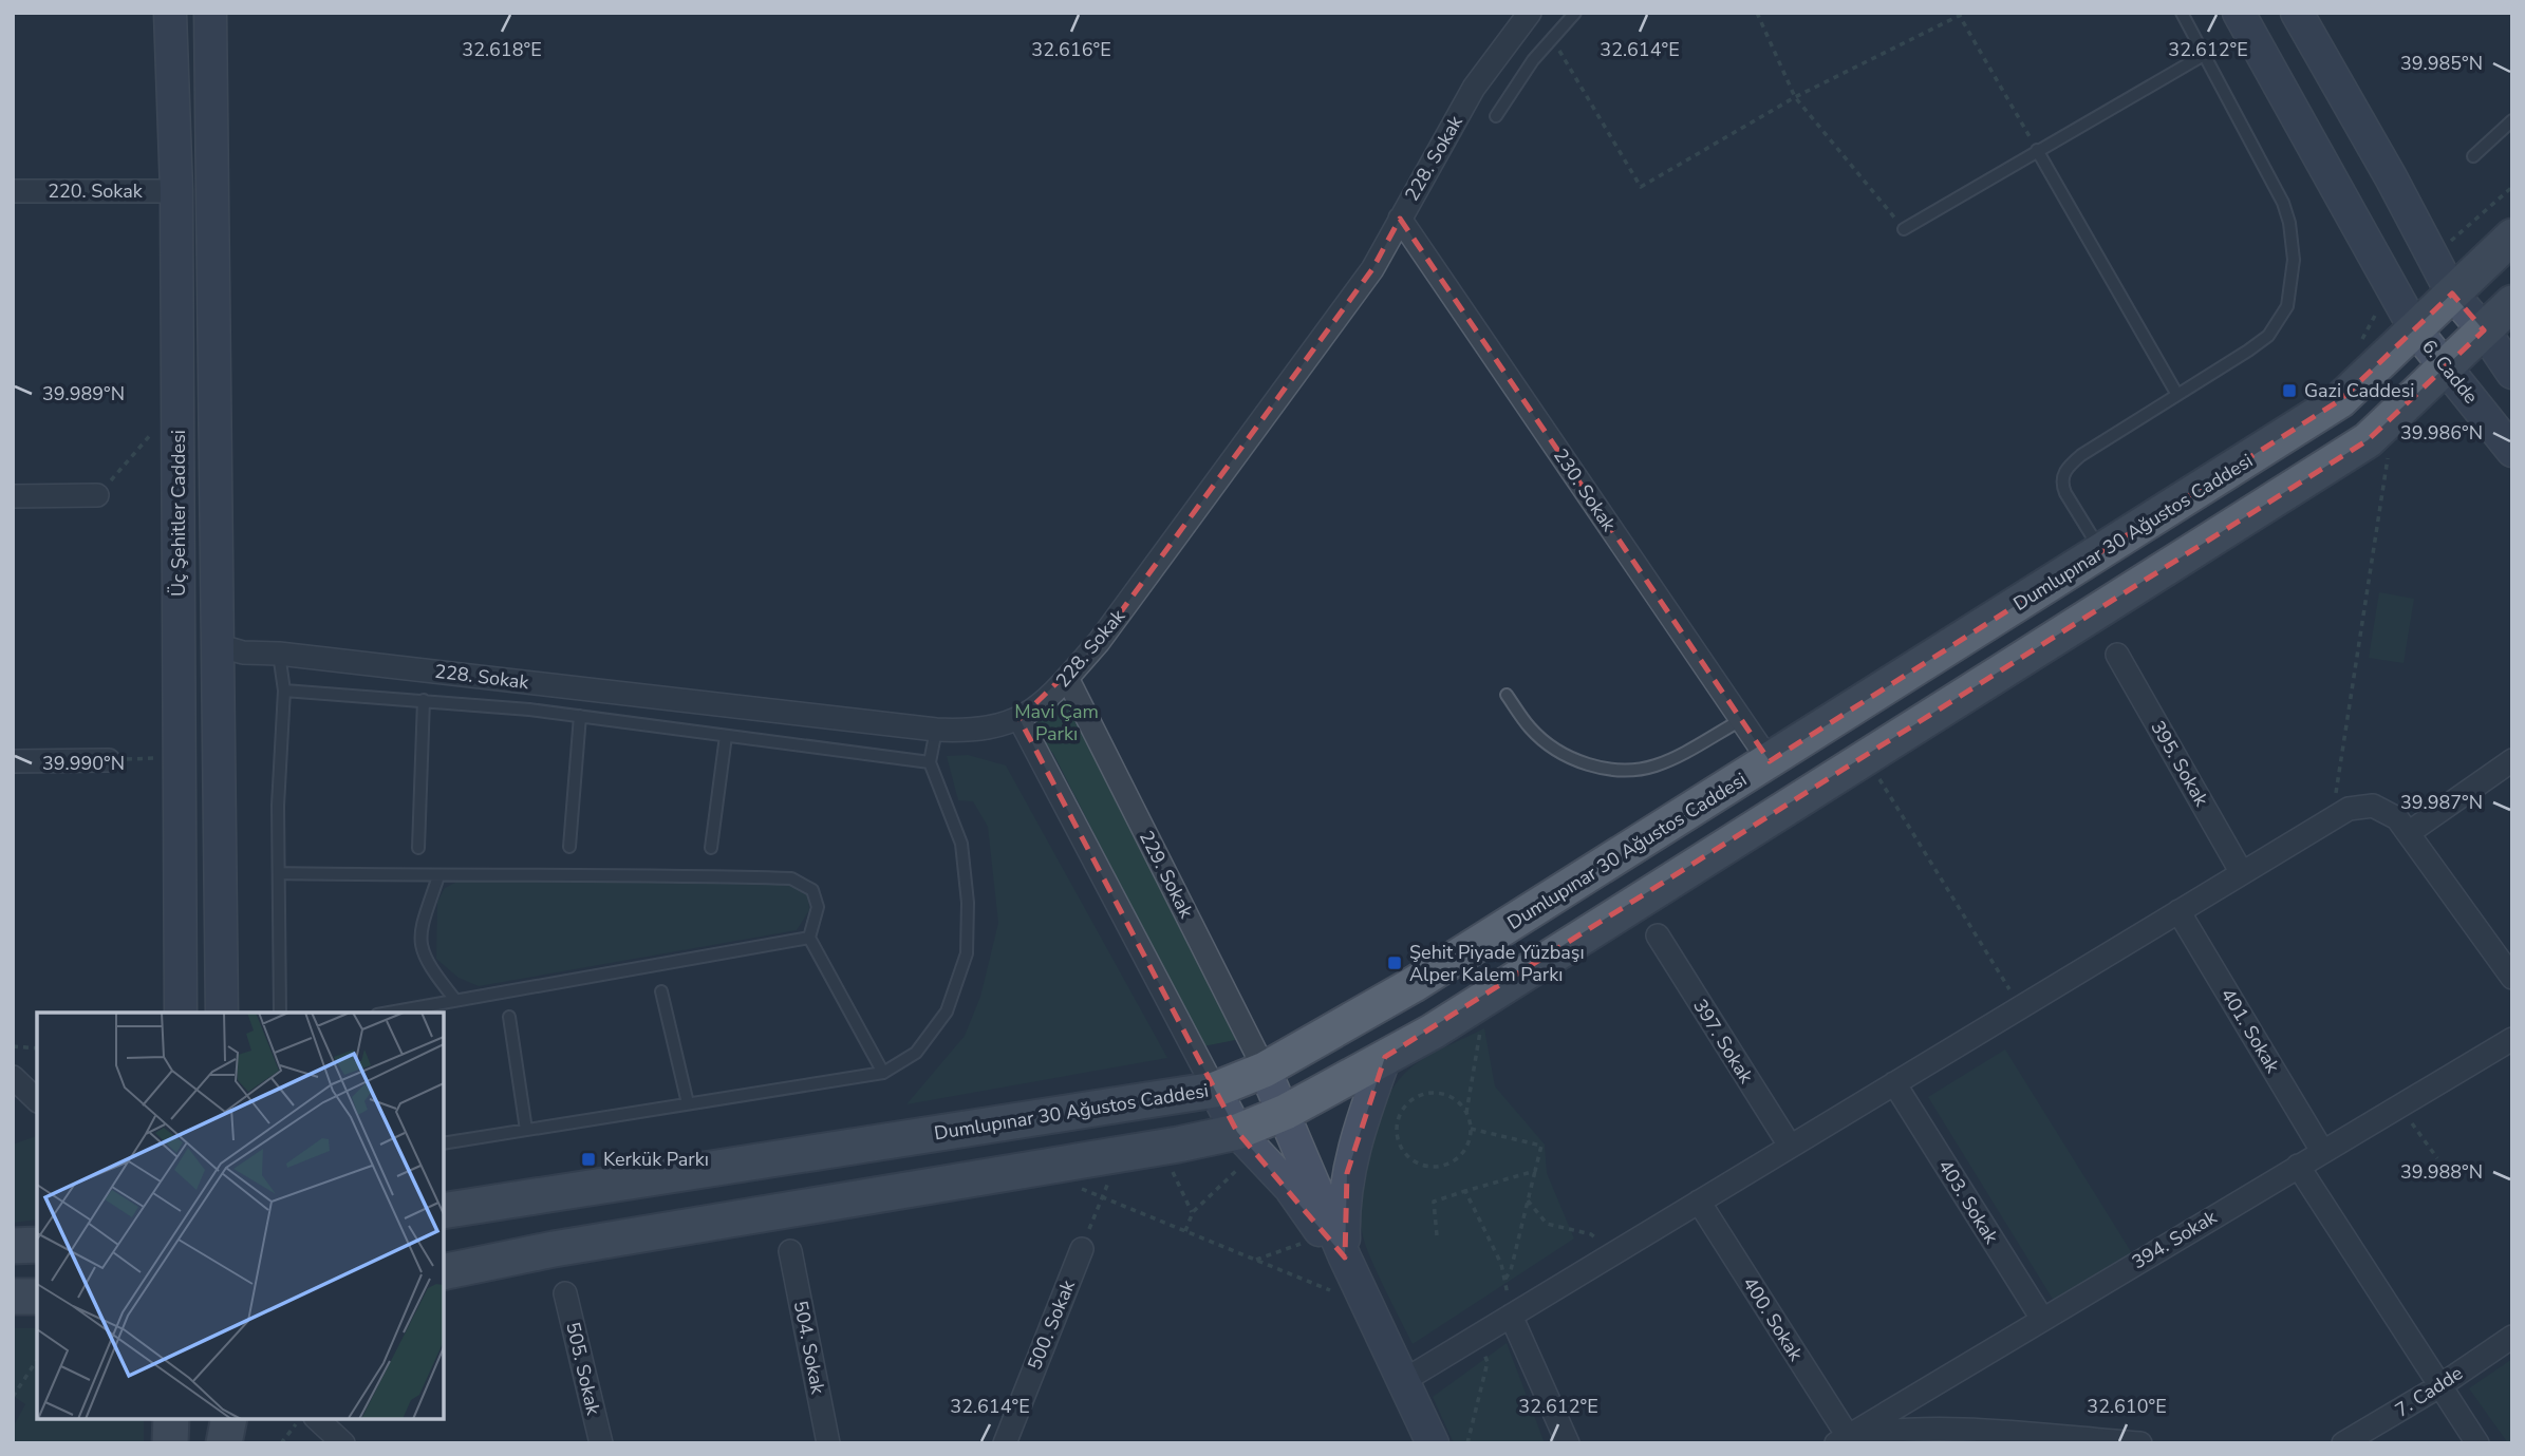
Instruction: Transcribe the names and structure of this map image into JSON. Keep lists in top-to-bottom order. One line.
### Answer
{"streets":{"main road":["6. Cadde","Üç Şehitler Caddesi","Dumlupınar 30 Ağustos Caddesi"],"street":["228. Sokak","220. Sokak","230. Sokak","395. Sokak","229. Sokak","401. Sokak","397. Sokak","403. Sokak","394. Sokak","400. Sokak","500. Sokak","504. Sokak","505. Sokak","7. Cadde"]},"crossings":[["228. Sokak","230. Sokak"],["228. Sokak","Üç Şehitler Caddesi"],["228. Sokak","229. Sokak"],["220. Sokak","Üç Şehitler Caddesi"],["6. Cadde","Dumlupınar 30 Ağustos Caddesi"],["230. Sokak","Dumlupınar 30 Ağustos Caddesi"],["Dumlupınar 30 Ağustos Caddesi","229. Sokak"],["401. Sokak","394. Sokak"],["403. Sokak","394. Sokak"],["394. Sokak","400. Sokak"]],"parks":["Mavi Çam Parkı"],"places":{"transit":["Gazi Caddesi","Şehit Piyade Yüzbaşı Alper Kalem Parkı","Kerkük Parkı"]},"coordinates":["32.618°E","32.616°E","32.612°E","32.614°E","39.985°N","39.989°N","39.986°N","39.990°N","39.987°N","39.988°N","32.610°E"]}
